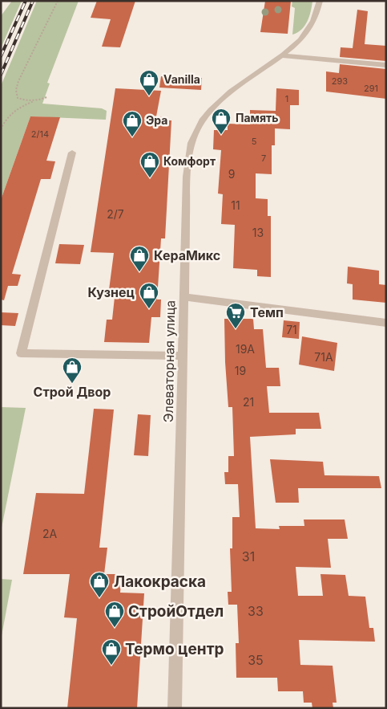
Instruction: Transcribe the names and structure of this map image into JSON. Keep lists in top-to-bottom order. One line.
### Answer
{"streets":{"street":["Элеваторная улица"]},"places":{"shop":["Vanilla","Память","Эра","Комфорт","КераМикс","Кузнец","Строй Двор","Лакокраска","СтройОтдел","Термо центр"],"supermarket":["Темп"]},"house_numbers":["293","291","1","2/14","5","7","9","11","2/7","13","71","19А","71А","19","21","2А","31","33","35"]}
